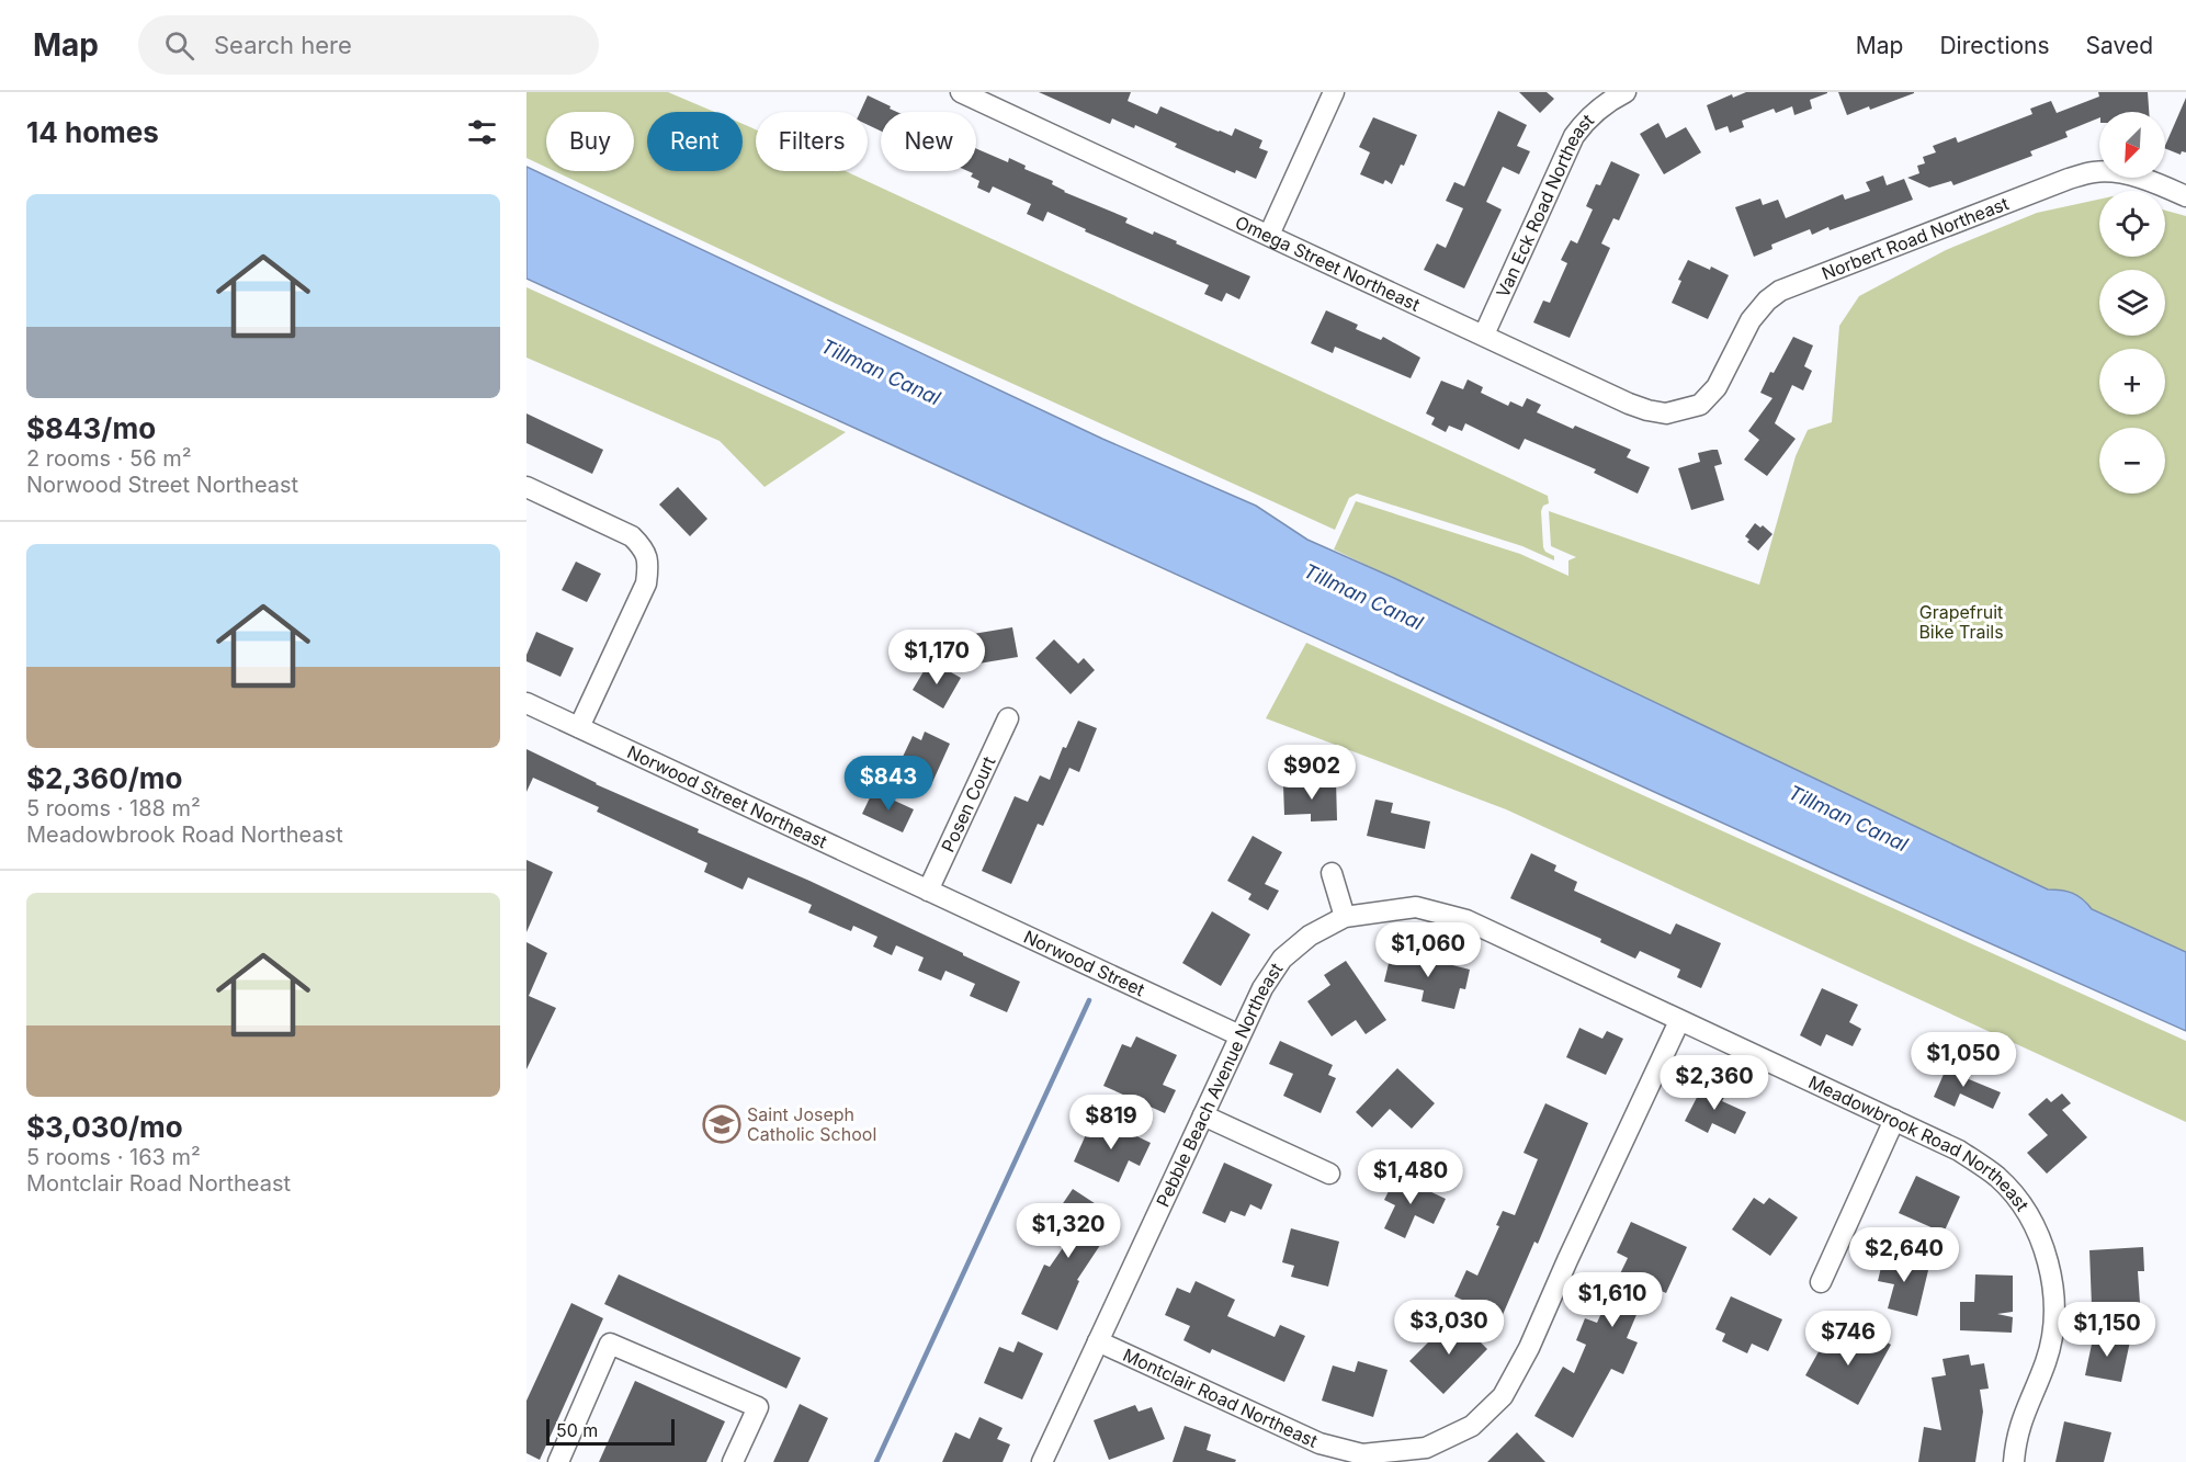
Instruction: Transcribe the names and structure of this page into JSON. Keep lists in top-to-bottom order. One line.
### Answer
{"streets":{"street":["Van Eck Road Northeast","Norbert Road Northeast","Omega Street Northeast","Norwood Street Northeast","Posen Court","Norwood Street","Pebble Beach Avenue Northeast","Meadowbrook Road Northeast","Montclair Road Northeast"]},"crossings":[["Van Eck Road Northeast","Omega Street Northeast"],["Norbert Road Northeast","Omega Street Northeast"],["Norwood Street Northeast","Posen Court"],["Norwood Street Northeast","Norwood Street"],["Posen Court","Norwood Street"],["Norwood Street","Pebble Beach Avenue Northeast"],["Pebble Beach Avenue Northeast","Meadowbrook Road Northeast"],["Pebble Beach Avenue Northeast","Montclair Road Northeast"],["Meadowbrook Road Northeast","Montclair Road Northeast"]],"water":["Tillman Canal"],"parks":["Grapefruit Bike Trails"],"places":{"school or university":["Saint Joseph Catholic School"]},"scale_bar":"50 m","north":"bottom left","page":{"header":"Map","search":"Search here","nav":["Map","Directions","Saved"],"heading":"14 homes","map_buttons":["+","−"],"chip":["Buy","Rent","Filters","New"],"list":[{"name":"$843/mo","note":"2 rooms · 56 m² · Norwood Street Northeast"},{"name":"$2,360/mo","note":"5 rooms · 188 m² · Meadowbrook Road Northeast"},{"name":"$3,030/mo","note":"5 rooms · 163 m² · Montclair Road Northeast"}],"price":["$1,170","$902","$843","$1,060","$1,050","$2,360","$819","$1,480","$1,320","$2,640","$1,610","$3,030","$1,150","$746"],"scale":"50 m"}}
